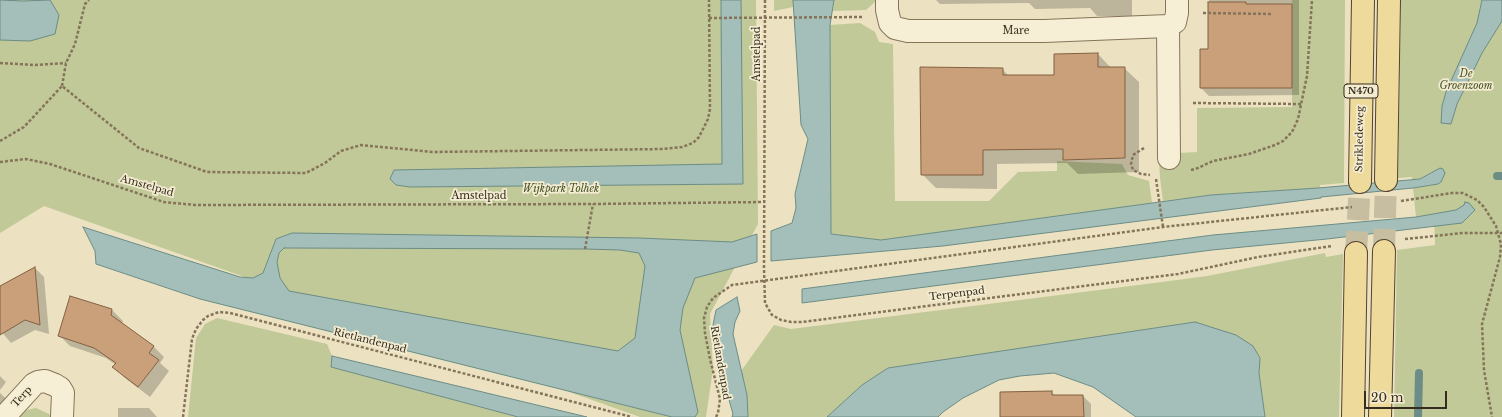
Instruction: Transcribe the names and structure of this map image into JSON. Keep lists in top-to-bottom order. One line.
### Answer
{"streets":{"main road":["N470","Strikledeweg"],"street":["Mare","Terp"],"path":["Amstelpad","Terpenpad","Rietlandenpad"]},"crossings":[["Amstelpad","Terpenpad"],["Terpenpad","Rietlandenpad"]],"parks":["De Groenzoom","Wijkpark Tolhek"],"scale_bar":"20 m"}
